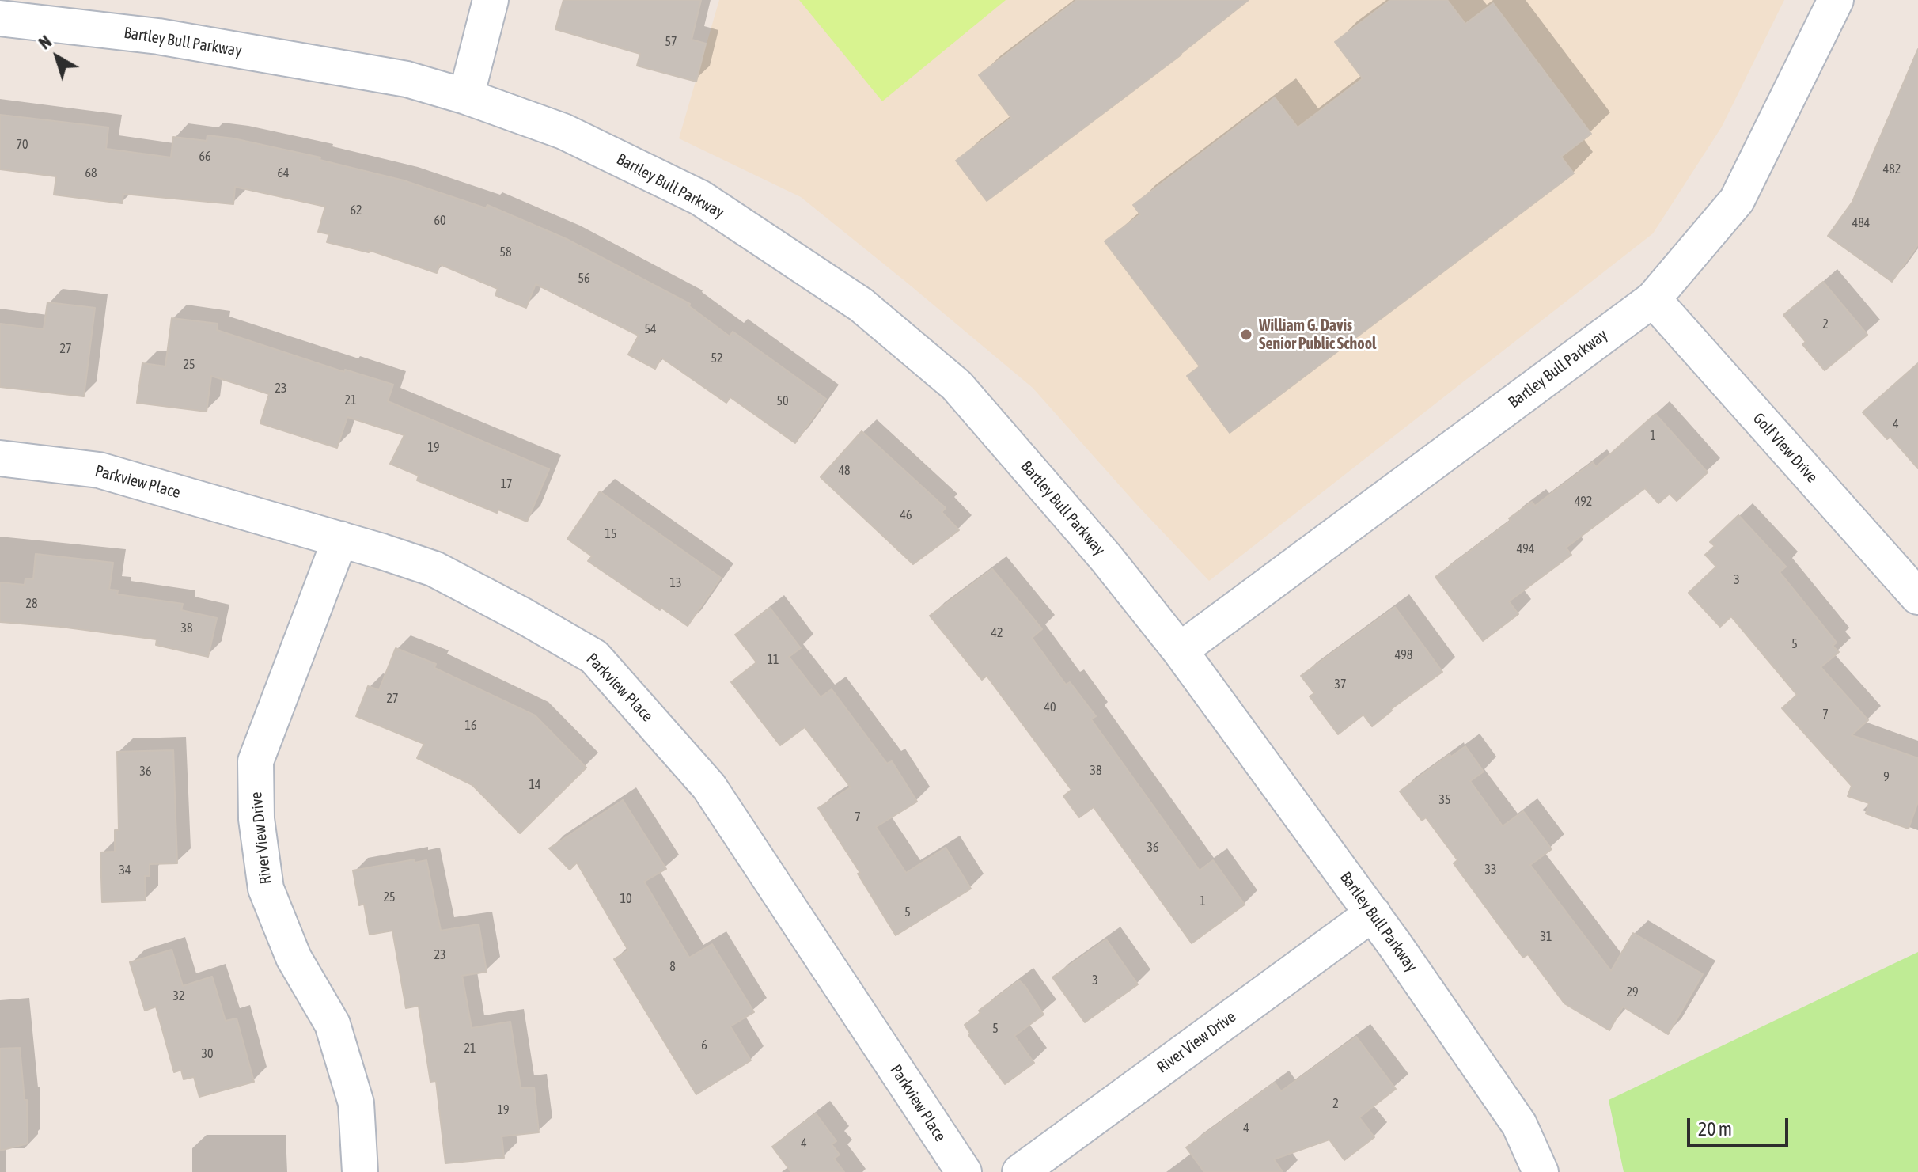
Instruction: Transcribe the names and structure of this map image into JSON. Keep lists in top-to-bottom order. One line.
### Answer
{"streets":{"street":["Bartley Bull Parkway","Golf View Drive","Parkview Place","River View Drive"]},"crossings":[["Bartley Bull Parkway","Golf View Drive"],["Bartley Bull Parkway","River View Drive"],["Parkview Place","River View Drive"]],"places":["William G. Davis Senior Public School"],"house_numbers":["57","70","66","482","68","64","62","60","484","58","56","2","54","27","52","25","23","21","50","4","1","19","48","17","492","46","15","494","3","13","28","38","42","5","498","11","37","27","40","7","16","38","36","9","14","35","7","36","33","34","25","10","1","5","31","23","8","3","29","32","5","6","21","30","2","19","4","4"],"scale_bar":"20 m","north":"top left"}
